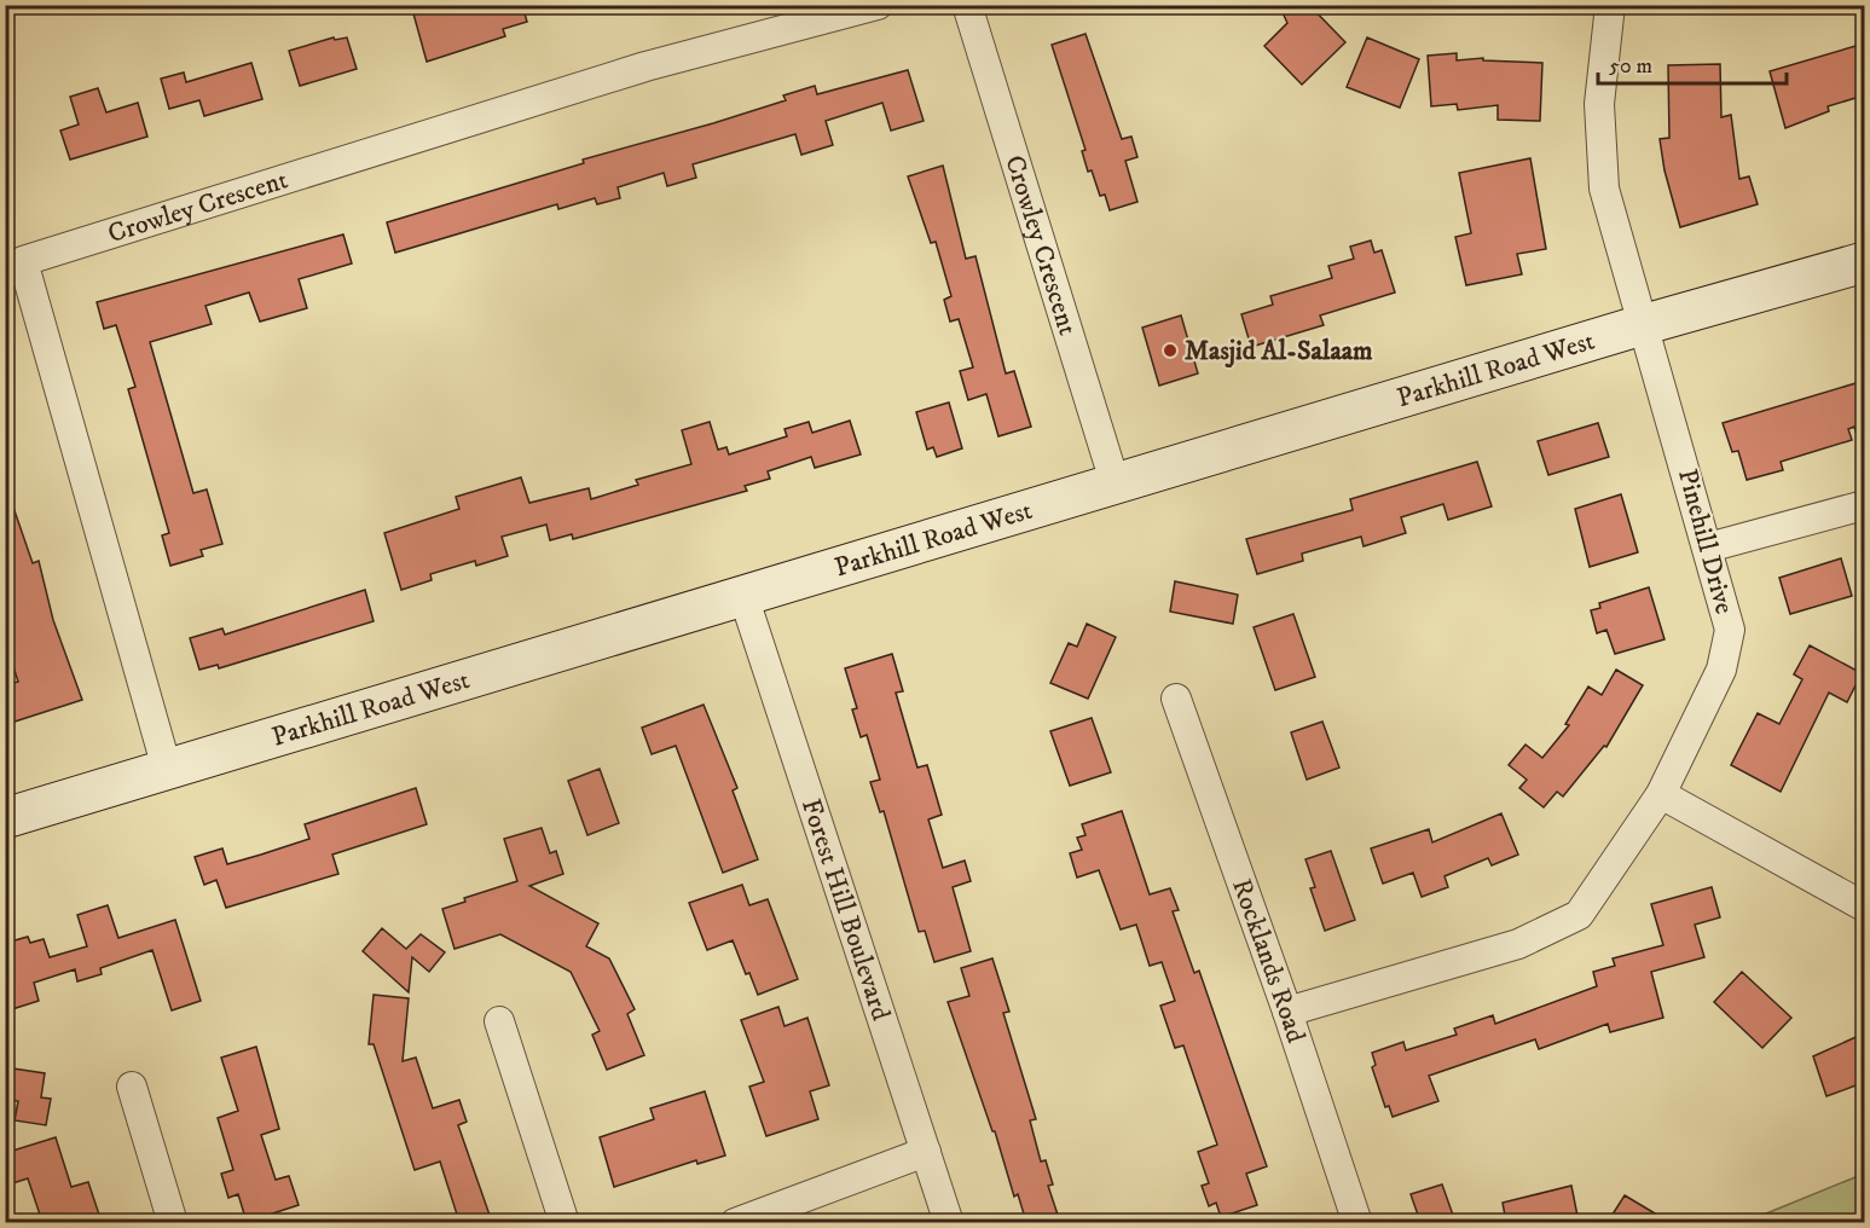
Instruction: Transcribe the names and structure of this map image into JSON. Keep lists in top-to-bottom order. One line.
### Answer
{"streets":{"main road":["Parkhill Road West"],"street":["Crowley Crescent","Pinehill Drive","Forest Hill Boulevard","Rocklands Road"]},"crossings":[["Crowley Crescent","Parkhill Road West"],["Parkhill Road West","Pinehill Drive"],["Parkhill Road West","Forest Hill Boulevard"],["Pinehill Drive","Rocklands Road"]],"places":["Masjid Al-Salaam"],"scale_bar":"50 m"}
